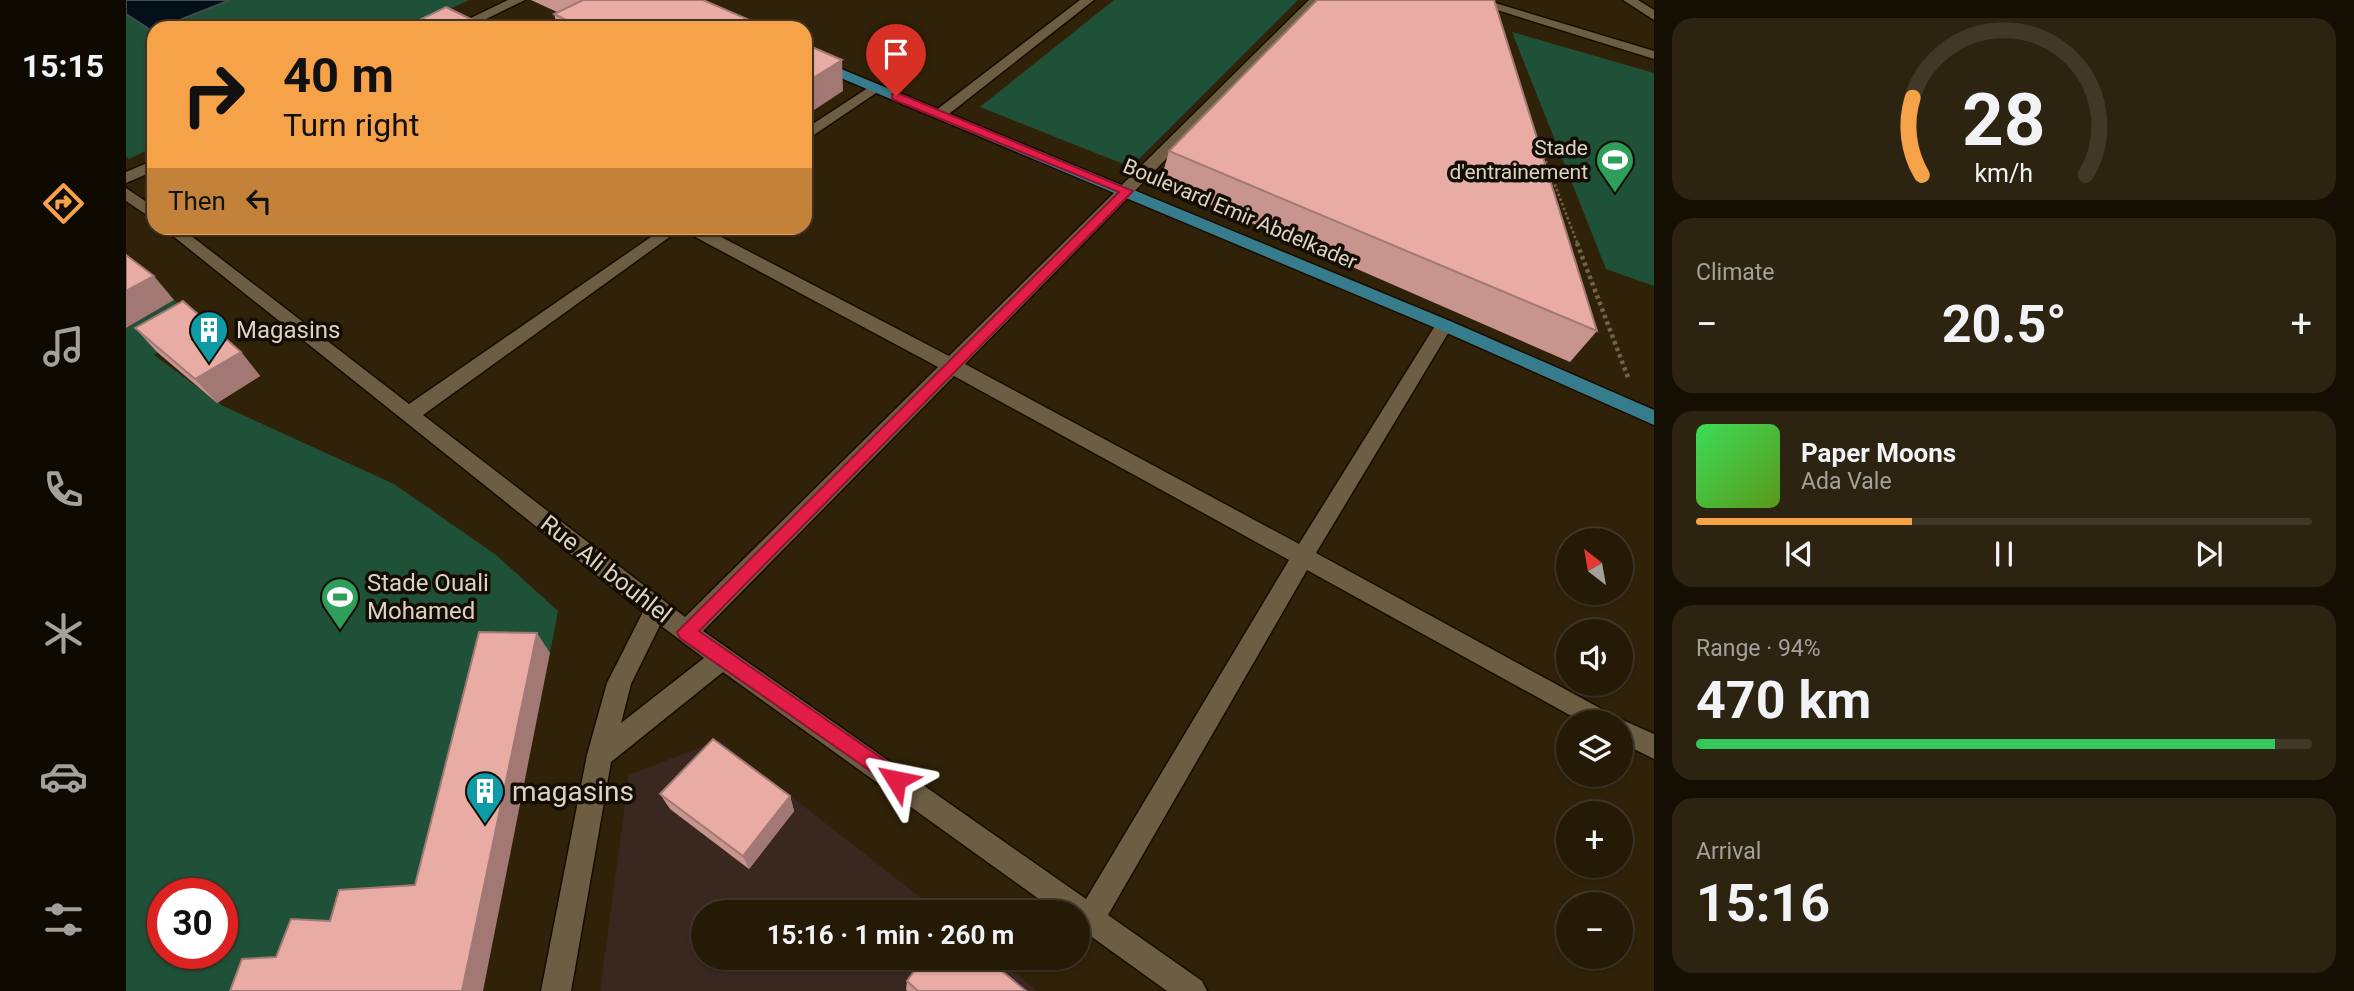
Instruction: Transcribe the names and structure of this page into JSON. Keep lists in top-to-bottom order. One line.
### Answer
{"streets":{"main road":["Boulevard Emir Abdelkader"],"street":["Rue Ali bouhlel"]},"places":{"sports":["Stade d'entrainement","Stade Ouali Mohamed"],"building":["Magasins","magasins"]},"north":"top left","page":{"tabs":"15:15","turn":["40 m","Turn right"],"then":"Then","tile":["Climate",["Range · 94%","470 km"],["Arrival","15:16"]],"heat":["−","20.5°","+"],"song":["Paper Moons","Ada Vale"],"map_buttons":["+","−"],"limit":"30","trip":"15:16 · 1 min · 260 m","gauge":["28","km/h"]}}
